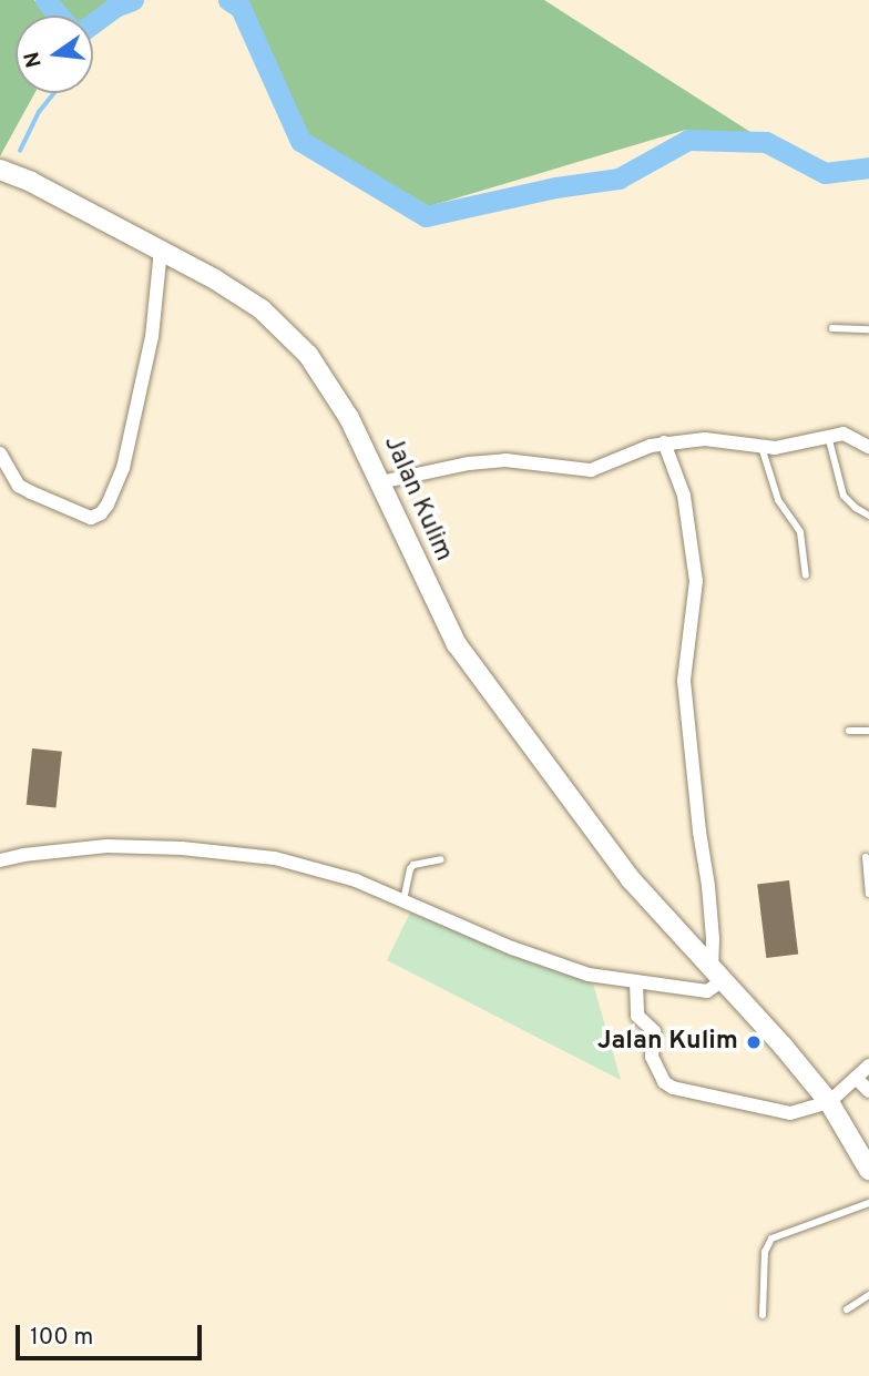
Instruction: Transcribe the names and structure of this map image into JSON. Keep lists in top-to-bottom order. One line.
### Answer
{"streets":{"main road":["Jalan Kulim"]},"places":["Jalan Kulim"],"scale_bar":"100 m","north":"left"}
